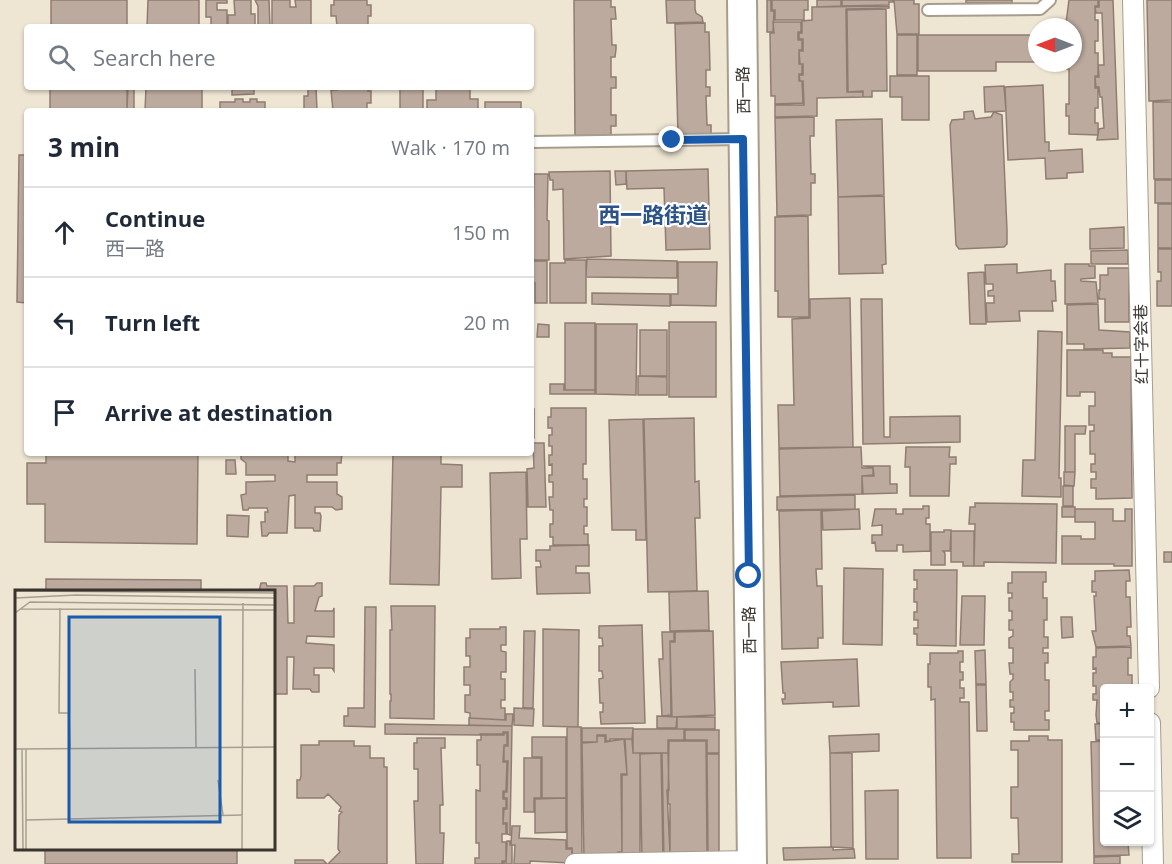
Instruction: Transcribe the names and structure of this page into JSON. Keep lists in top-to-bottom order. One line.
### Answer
{"streets":{"street":["西一路","红十字会巷"]},"districts":["西一路街道"],"north":"left","page":{"search":"Search here","heading":["3 min","Walk · 170 m"],"list":[["Continue","西一路","150 m"],["Turn left","20 m"],"Arrive at destination"],"map_buttons":["+","−"]}}
